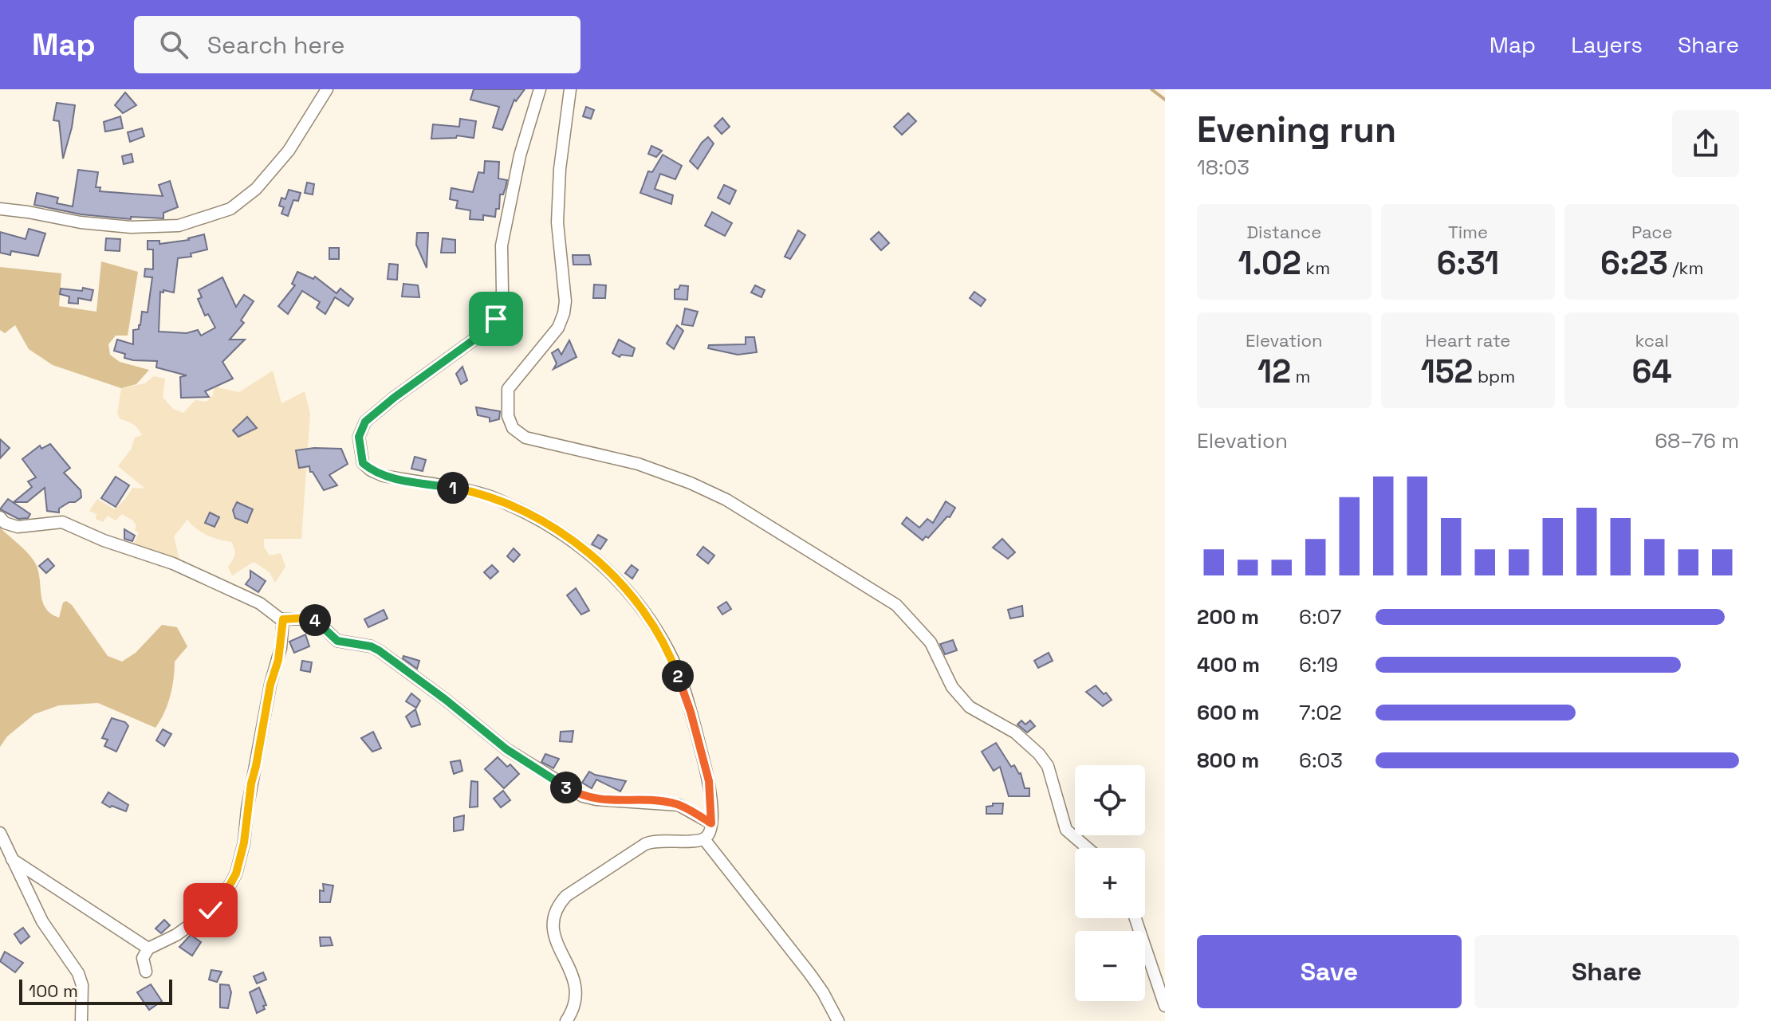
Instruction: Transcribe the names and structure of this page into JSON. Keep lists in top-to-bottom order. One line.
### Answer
{"scale_bar":"100 m","page":{"header":"Map","search":"Search here","nav":["Map","Layers","Share"],"heading":["Evening run","18:03"],"stats":[["Distance","1.02 km"],["Time","6:31"],["Pace","6:23 /km"],["Elevation","12 m"],["Heart rate","152 bpm"],["kcal","64"]],"chart":["Elevation","68–76 m"],"pins":["1","4","2","3"],"list":[{"name":"200 m","note":"6:07"},{"name":"400 m","note":"6:19"},{"name":"600 m","note":"7:02"},{"name":"800 m","note":"6:03"}],"map_buttons":["+","−"],"buttons":["Save","Share"],"scale":"100 m"}}
